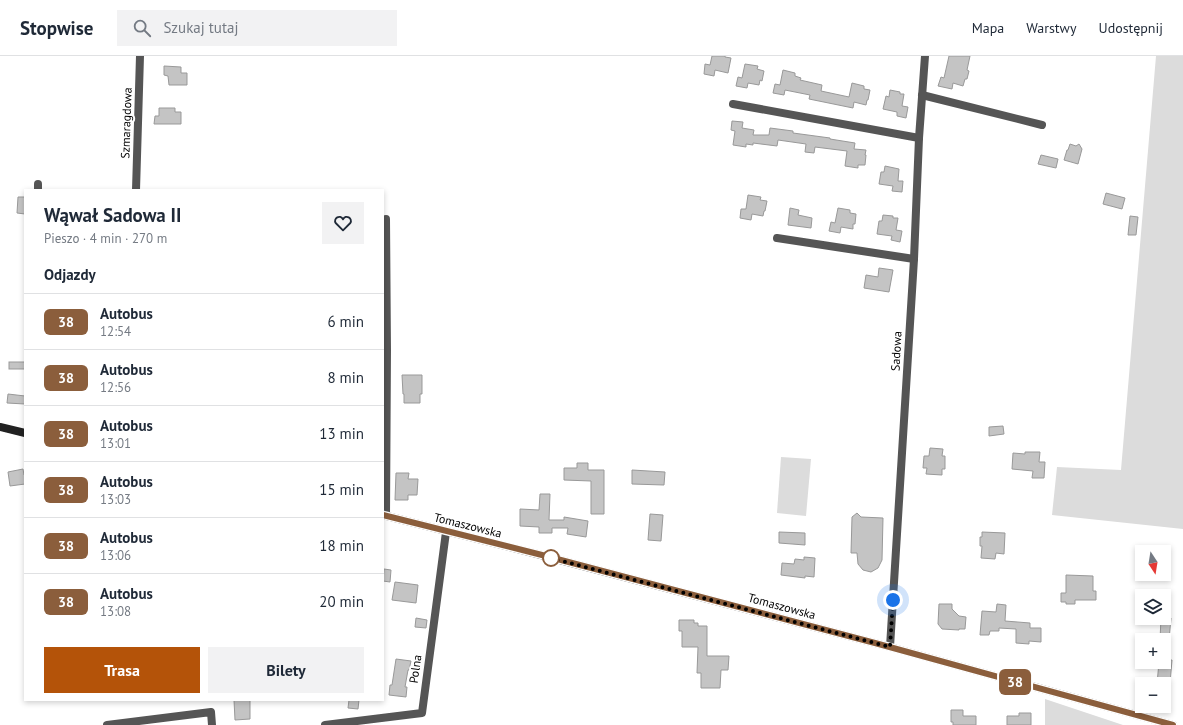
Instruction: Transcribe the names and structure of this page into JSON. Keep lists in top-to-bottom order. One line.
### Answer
{"streets":{"street":["Szmaragdowa","Sadowa","Tomaszowska","Polna"]},"crossings":[["Sadowa","Tomaszowska"],["Tomaszowska","Polna"]],"lines":["bus line 38"],"north":"bottom","page":{"header":"Stopwise","search":"Szukaj tutaj","nav":["Mapa","Warstwy","Udostępnij"],"on_map":"38","heading":[["Wąwał Sadowa II","Pieszo · 4 min · 270 m"],"Odjazdy"],"list":[{"mark":"38","name":"Autobus","note":"12:54","value":"6 min"},{"mark":"38","name":"Autobus","note":"12:56","value":"8 min"},{"mark":"38","name":"Autobus","note":"13:01","value":"13 min"},{"mark":"38","name":"Autobus","note":"13:03","value":"15 min"},{"mark":"38","name":"Autobus","note":"13:06","value":"18 min"},{"mark":"38","name":"Autobus","note":"13:08","value":"20 min"}],"map_buttons":["+","−"],"buttons":["Trasa","Bilety"]}}
